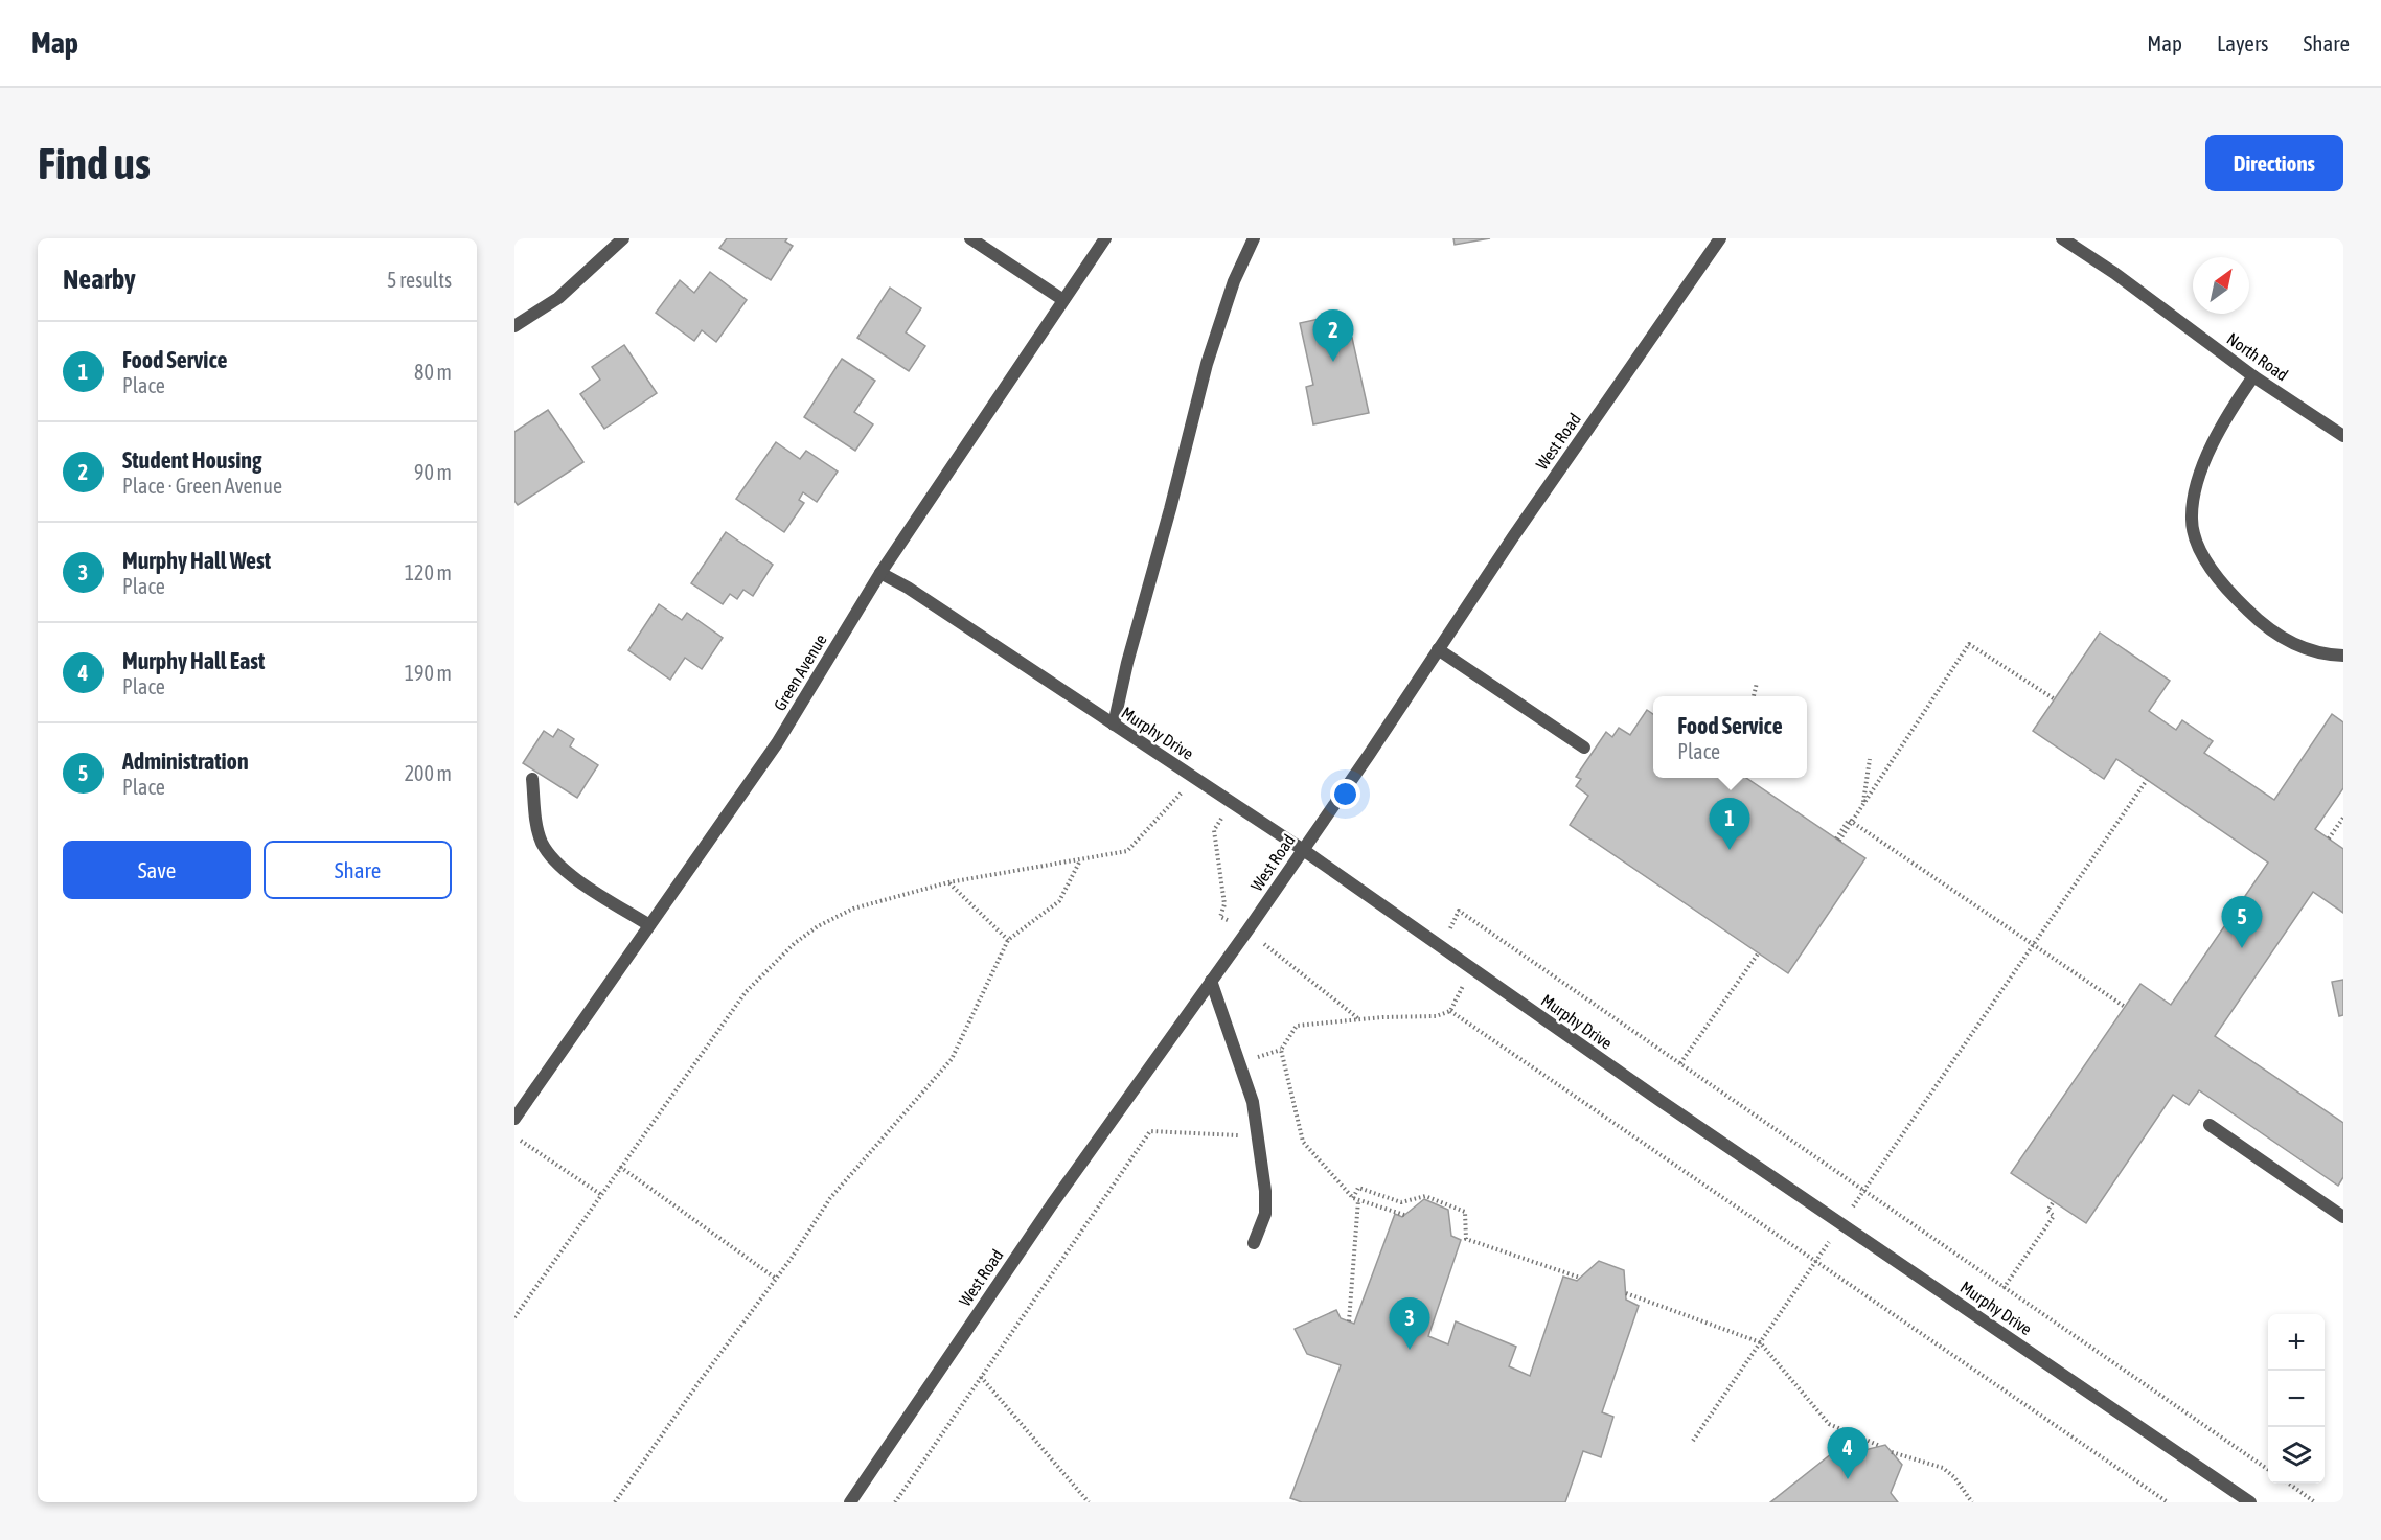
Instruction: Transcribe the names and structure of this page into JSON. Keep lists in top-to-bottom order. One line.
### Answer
{"streets":{"street":["North Road","West Road","Green Avenue","Murphy Drive"]},"crossings":[["West Road","Murphy Drive"],["Green Avenue","Murphy Drive"]],"north":"top right","page":{"header":"Map","nav":["Map","Layers","Share"],"buttons":["Directions",["Save","Share"]],"title":"Find us","heading":["Nearby","5 results"],"pins":["2","1","5","3","4"],"list":[{"mark":"1","name":"Food Service","note":"Place","value":"80 m"},{"mark":"2","name":"Student Housing","note":"Place · Green Avenue","value":"90 m"},{"mark":"3","name":"Murphy Hall West","note":"Place","value":"120 m"},{"mark":"4","name":"Murphy Hall East","note":"Place","value":"190 m"},{"mark":"5","name":"Administration","note":"Place","value":"200 m"}],"popup":["Food Service","Place"],"map_buttons":["+","−"]}}
